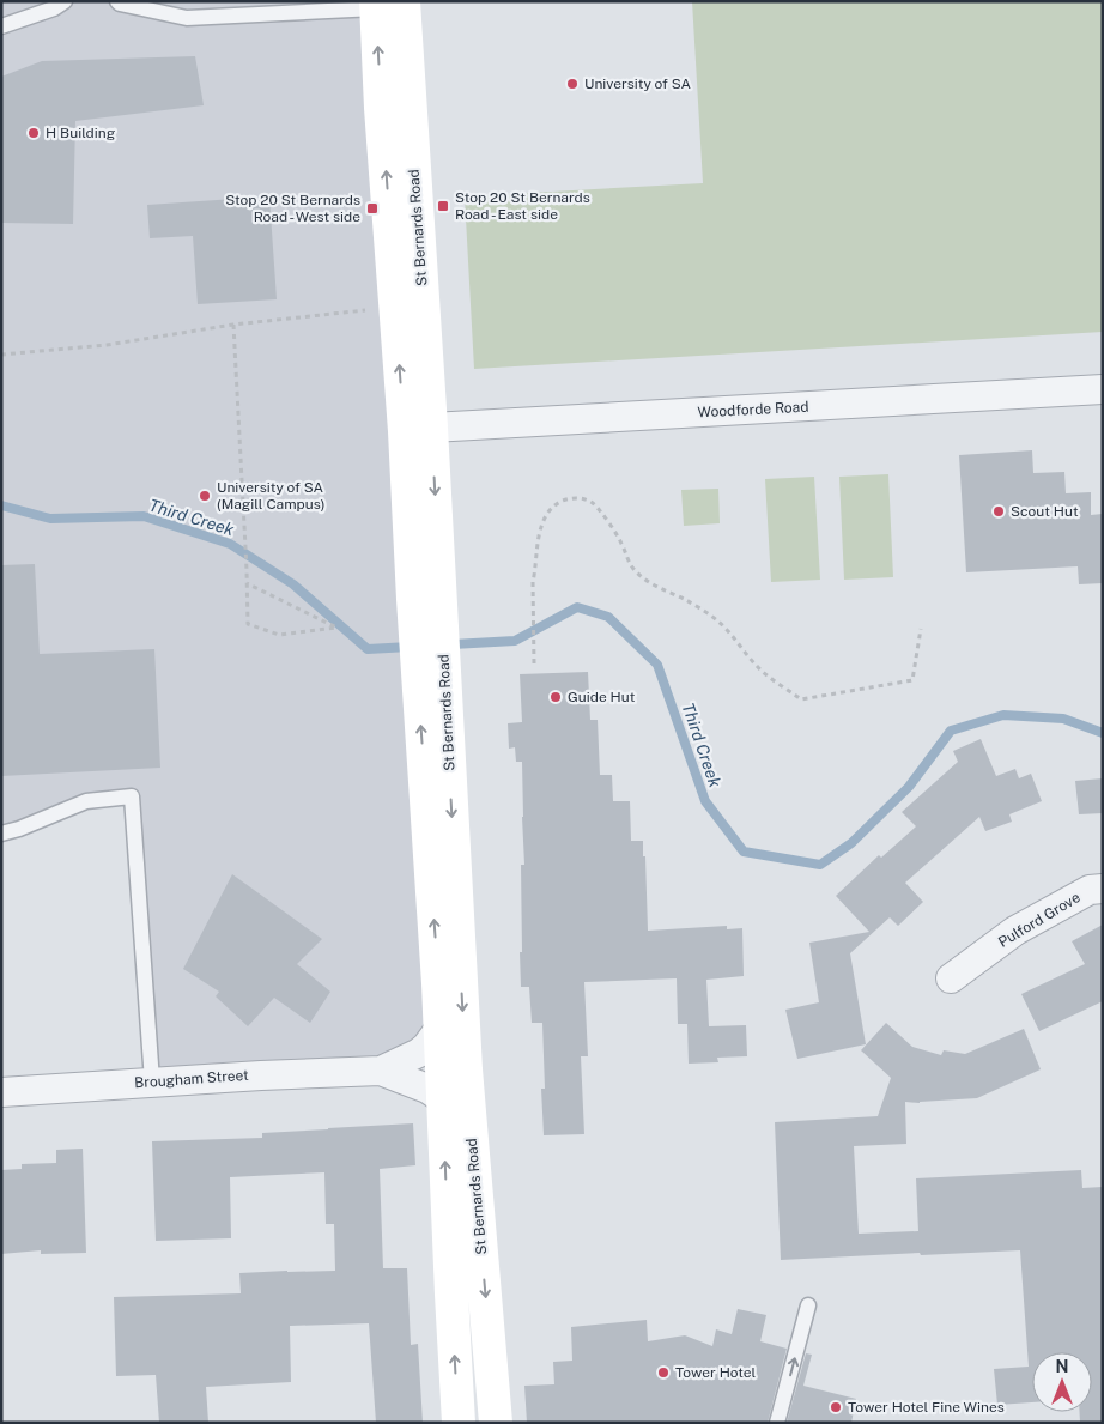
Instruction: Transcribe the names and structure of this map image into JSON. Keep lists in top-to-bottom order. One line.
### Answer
{"streets":{"main road":["St Bernards Road"],"street":["Woodforde Road","Pulford Grove","Brougham Street"]},"crossings":[["St Bernards Road","Woodforde Road"],["St Bernards Road","Brougham Street"]],"water":["Third Creek"],"places":{"other":["University of SA","H Building","University of SA (Magill Campus)","Scout Hut","Guide Hut","Tower Hotel","Tower Hotel Fine Wines"],"transit":["Stop 20 St Bernards Road - East side","Stop 20 St Bernards Road - West side"]},"north":"top"}
